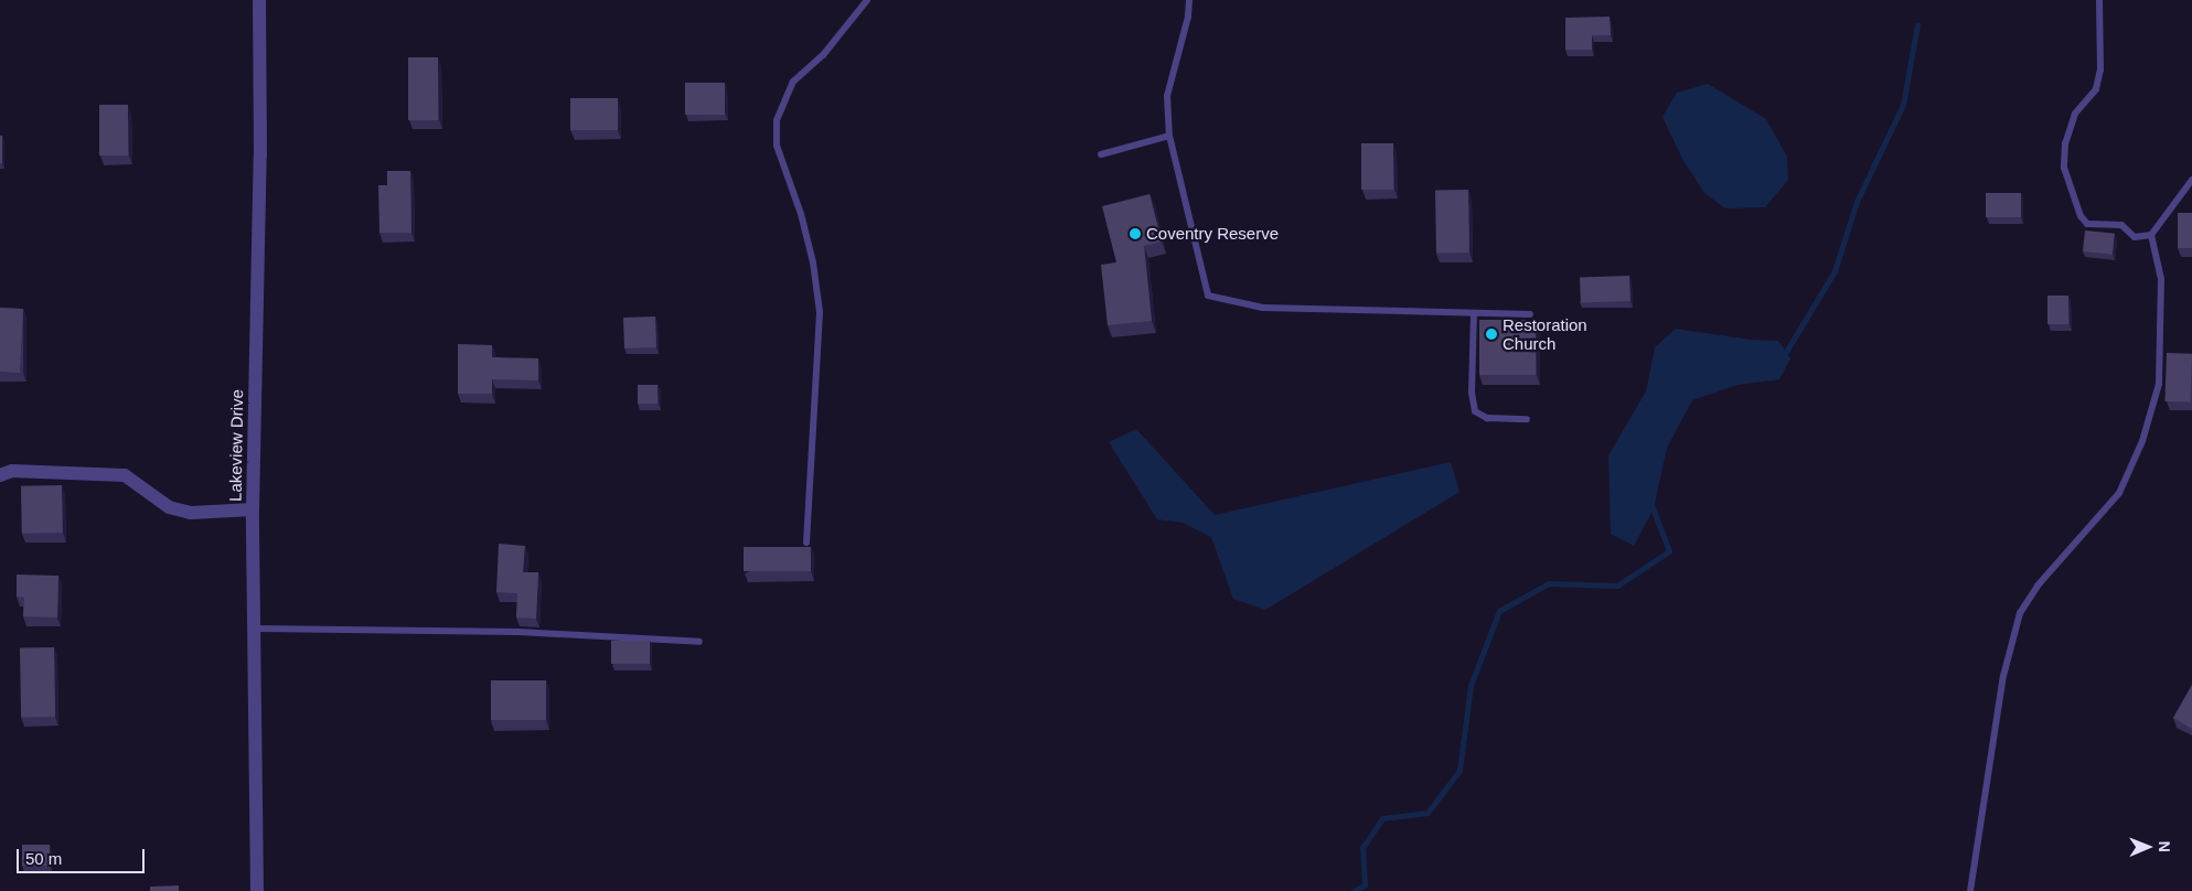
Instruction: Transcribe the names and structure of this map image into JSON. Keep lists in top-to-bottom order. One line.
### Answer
{"streets":{"street":["Lakeview Drive"]},"places":["Coventry Reserve","Restoration Church"],"scale_bar":"50 m","north":"right"}
